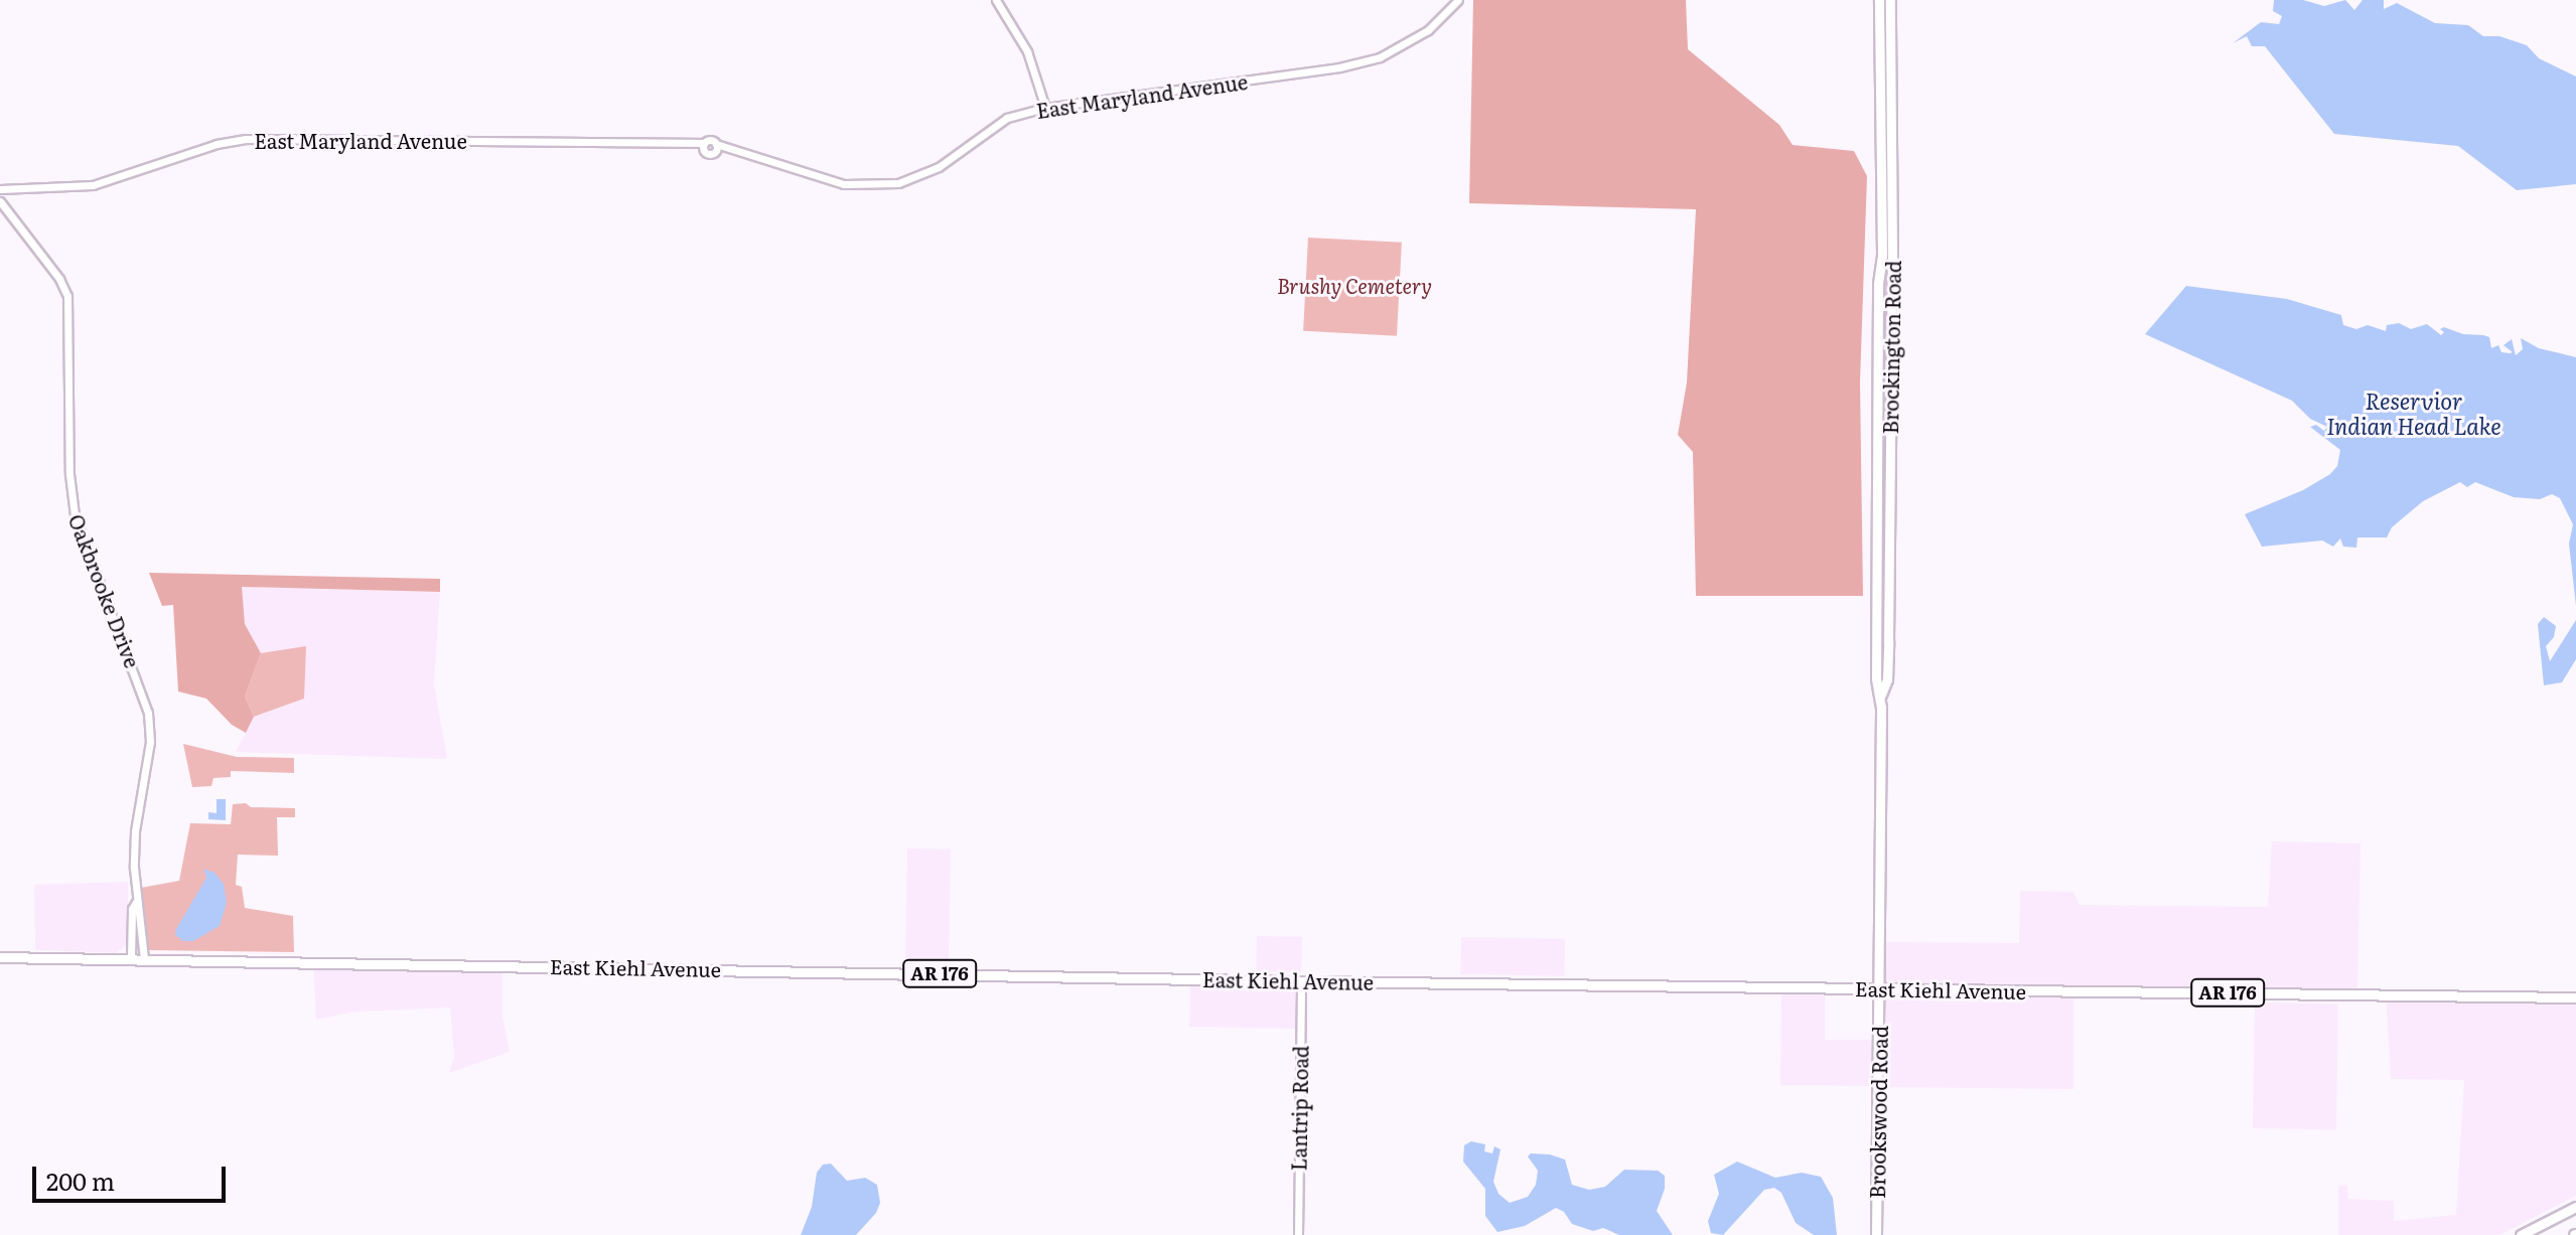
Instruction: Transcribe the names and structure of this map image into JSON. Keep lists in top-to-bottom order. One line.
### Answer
{"streets":{"main road":["Brockington Road","East Kiehl Avenue","AR 176","Brookswood Road"],"street":["East Maryland Avenue","Oakbrooke Drive","Lantrip Road"]},"crossings":[["Brockington Road","East Kiehl Avenue"],["Brockington Road","Brookswood Road"],["Oakbrooke Drive","East Kiehl Avenue"],["East Kiehl Avenue","Lantrip Road"],["East Kiehl Avenue","Brookswood Road"]],"water":["Reservior Indian Head Lake"],"parks":["Brushy Cemetery"],"scale_bar":"200 m"}
